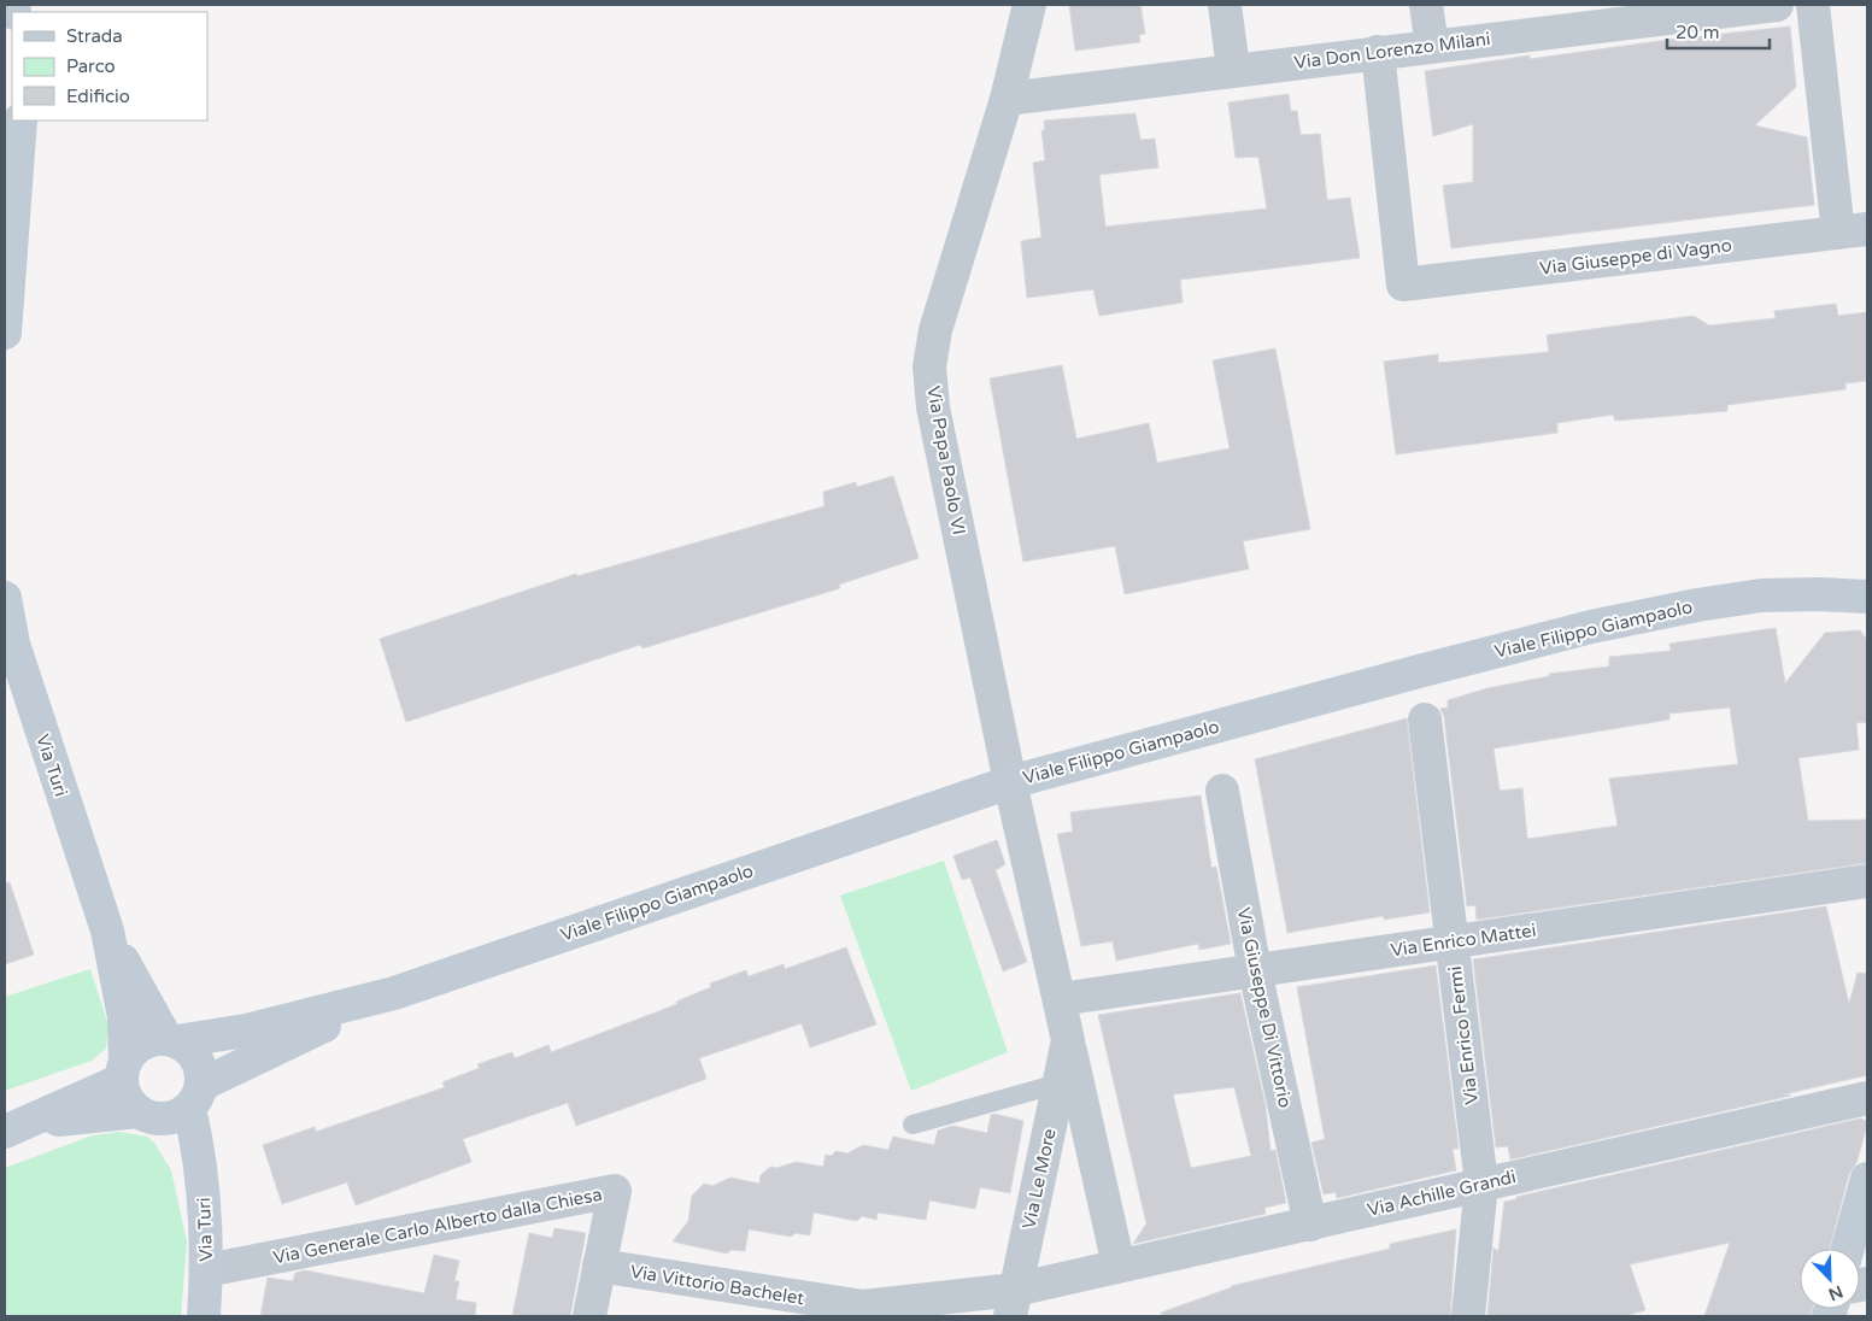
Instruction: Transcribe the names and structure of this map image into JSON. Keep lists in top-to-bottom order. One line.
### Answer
{"streets":{"street":["Via Don Lorenzo Milani","Via Giuseppe di Vagno","Via Papa Paolo VI","Viale Filippo Giampaolo","Via Turi","Via Enrico Mattei","Via Giuseppe Di Vittorio","Via Enrico Fermi","Via Le More","Via Achille Grandi","Via Generale Carlo Alberto dalla Chiesa","Via Vittorio Bachelet"]},"crossings":[["Via Don Lorenzo Milani","Via Giuseppe di Vagno"],["Via Don Lorenzo Milani","Via Papa Paolo VI"],["Via Papa Paolo VI","Viale Filippo Giampaolo"],["Via Papa Paolo VI","Via Le More"],["Viale Filippo Giampaolo","Via Turi"],["Viale Filippo Giampaolo","Via Le More"],["Via Turi","Via Generale Carlo Alberto dalla Chiesa"],["Via Enrico Mattei","Via Giuseppe Di Vittorio"],["Via Enrico Mattei","Via Enrico Fermi"],["Via Enrico Mattei","Via Le More"],["Via Giuseppe Di Vittorio","Via Achille Grandi"],["Via Enrico Fermi","Via Achille Grandi"],["Via Le More","Via Achille Grandi"],["Via Le More","Via Vittorio Bachelet"],["Via Achille Grandi","Via Vittorio Bachelet"],["Via Generale Carlo Alberto dalla Chiesa","Via Vittorio Bachelet"]],"legend":["Strada","Parco","Edificio"],"scale_bar":"20 m","north":"bottom right"}
